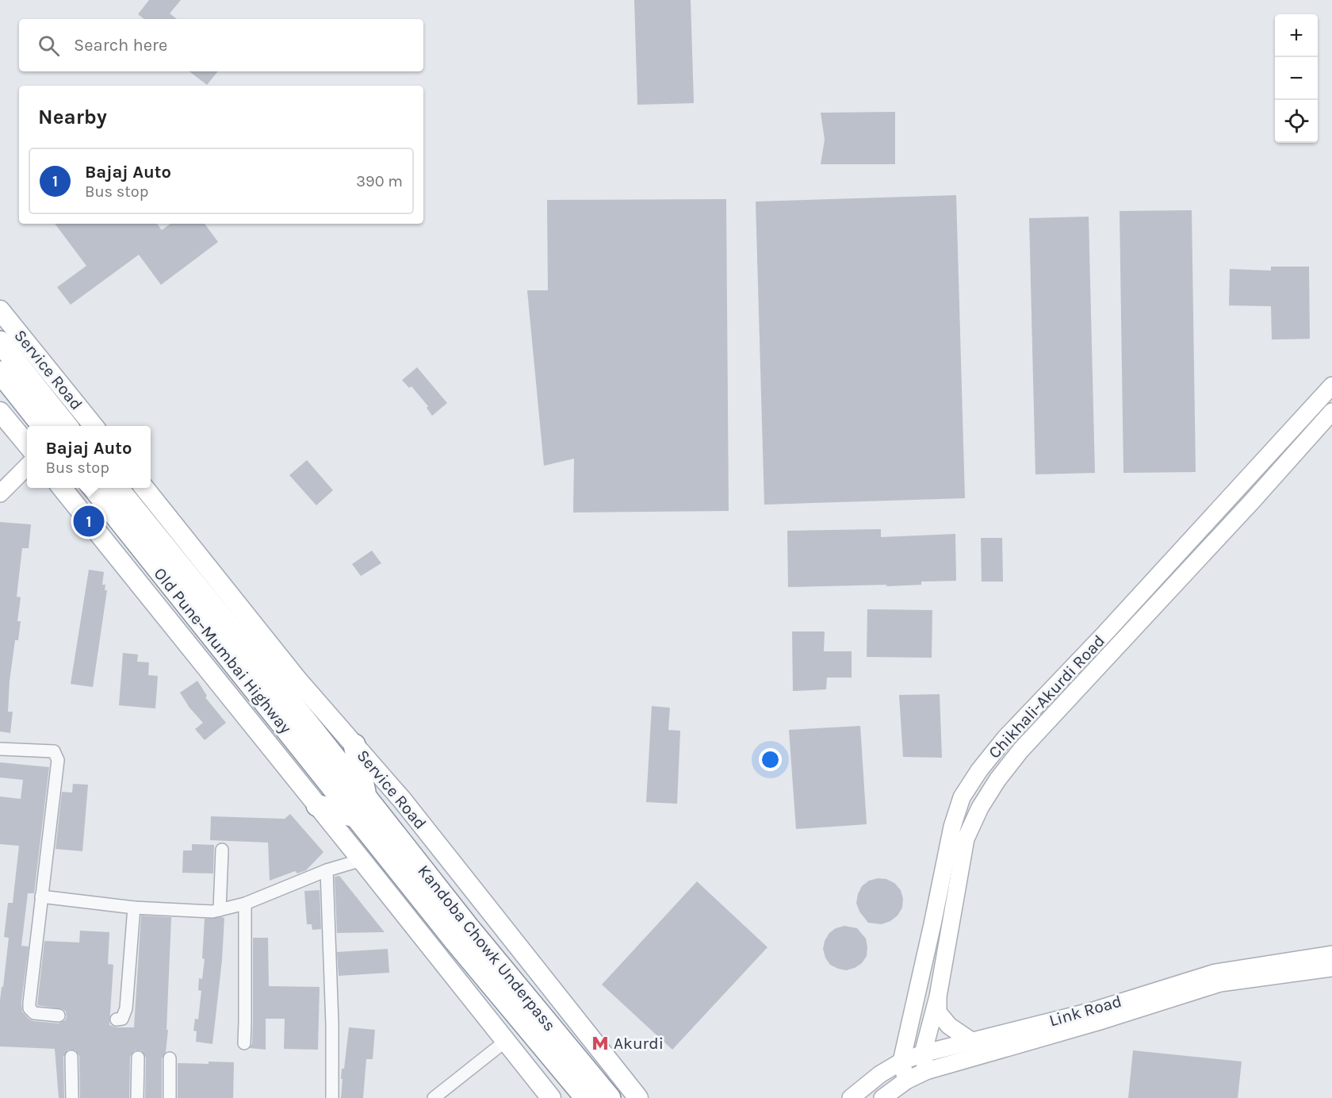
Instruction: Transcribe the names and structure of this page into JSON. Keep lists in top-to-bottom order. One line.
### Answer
{"streets":{"highway":["Old Pune–Mumbai Highway","Kandoba Chowk Underpass"],"main road":["Service Road","Chikhali-Akurdi Road","Link Road"]},"crossings":[["Old Pune–Mumbai Highway","Kandoba Chowk Underpass"],["Chikhali-Akurdi Road","Link Road"]],"places":{"metro station":["Akurdi"]},"page":{"map_buttons":["+","−"],"search":"Search here","heading":"Nearby","list":[{"mark":"1","name":"Bajaj Auto","note":"Bus stop","value":"390 m"}],"popup":["Bajaj Auto","Bus stop"],"pins":"1"}}
